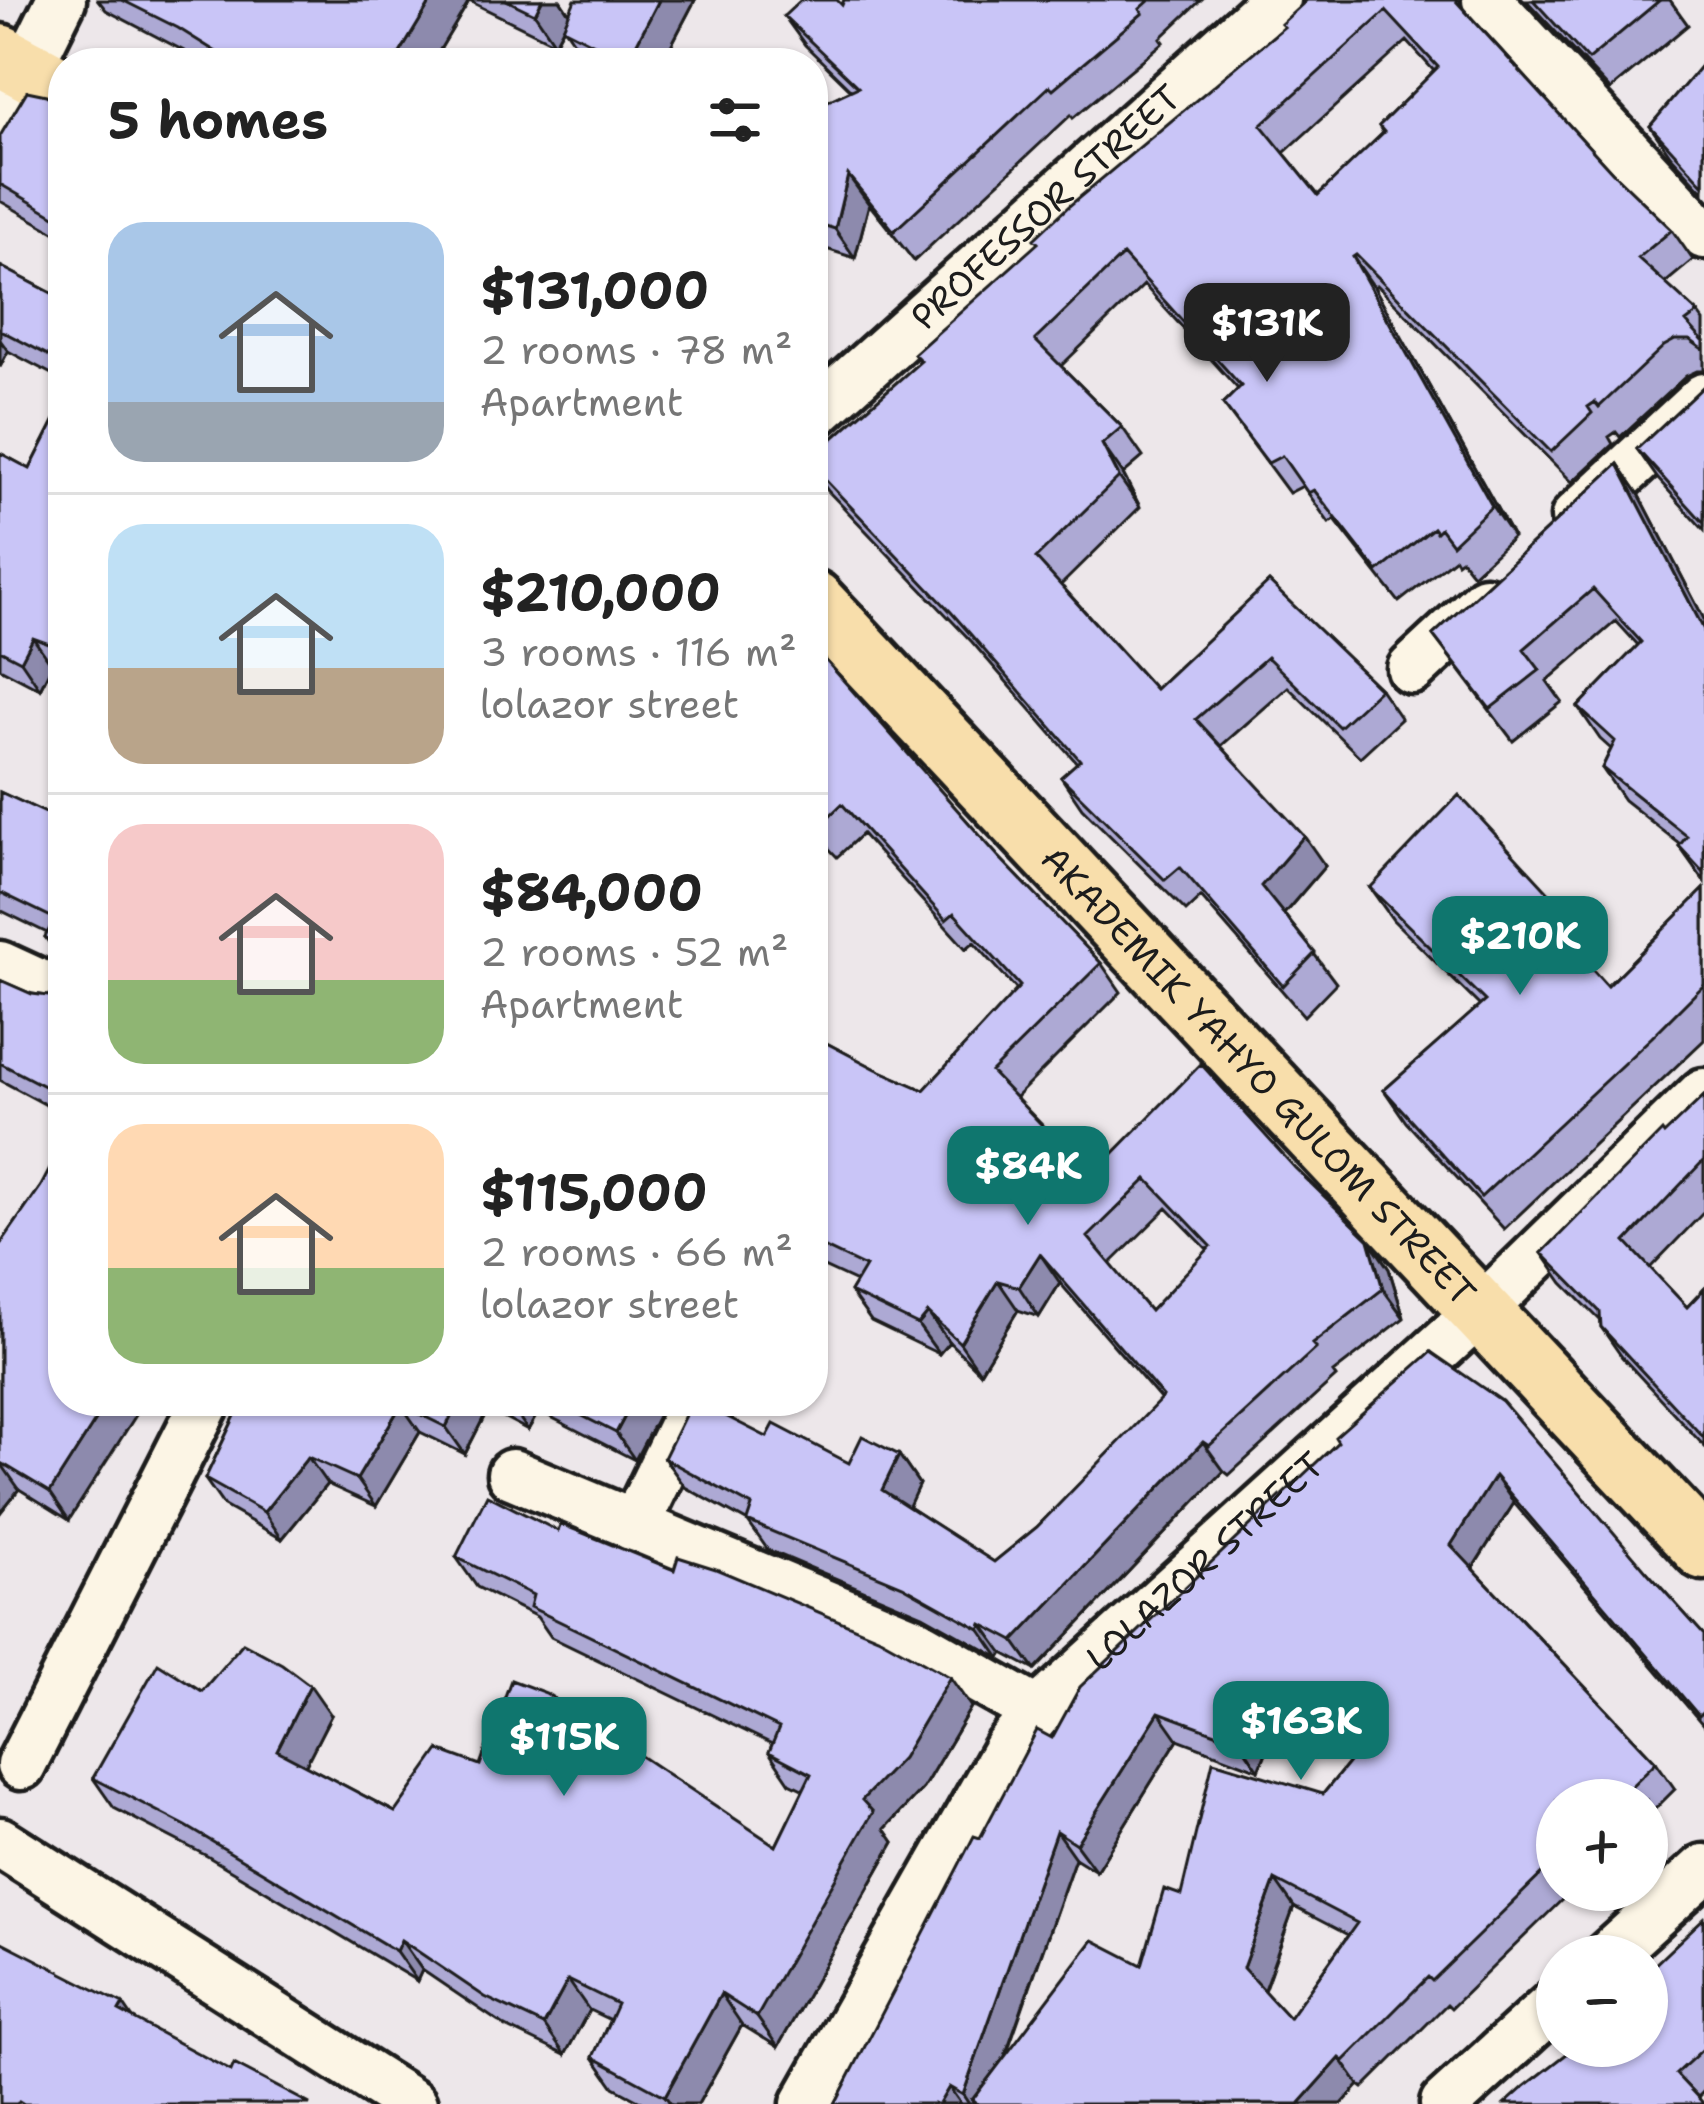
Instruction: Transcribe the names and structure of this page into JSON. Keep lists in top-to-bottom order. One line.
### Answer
{"streets":{"main road":["AKADEMIK YAHYO GULOM STREET"],"street":["PROFESSOR STREET","LOLAZOR STREET"]},"crossings":[["AKADEMIK YAHYO GULOM STREET","LOLAZOR STREET"]],"page":{"heading":"5 homes","list":[{"name":"$131,000","note":"2 rooms · 78 m² · Apartment"},{"name":"$210,000","note":"3 rooms · 116 m² · lolazor street"},{"name":"$84,000","note":"2 rooms · 52 m² · Apartment"},{"name":"$115,000","note":"2 rooms · 66 m² · lolazor street"}],"price":["$131K","$210K","$84K","$163K","$115K"],"map_buttons":["+","−"]}}
